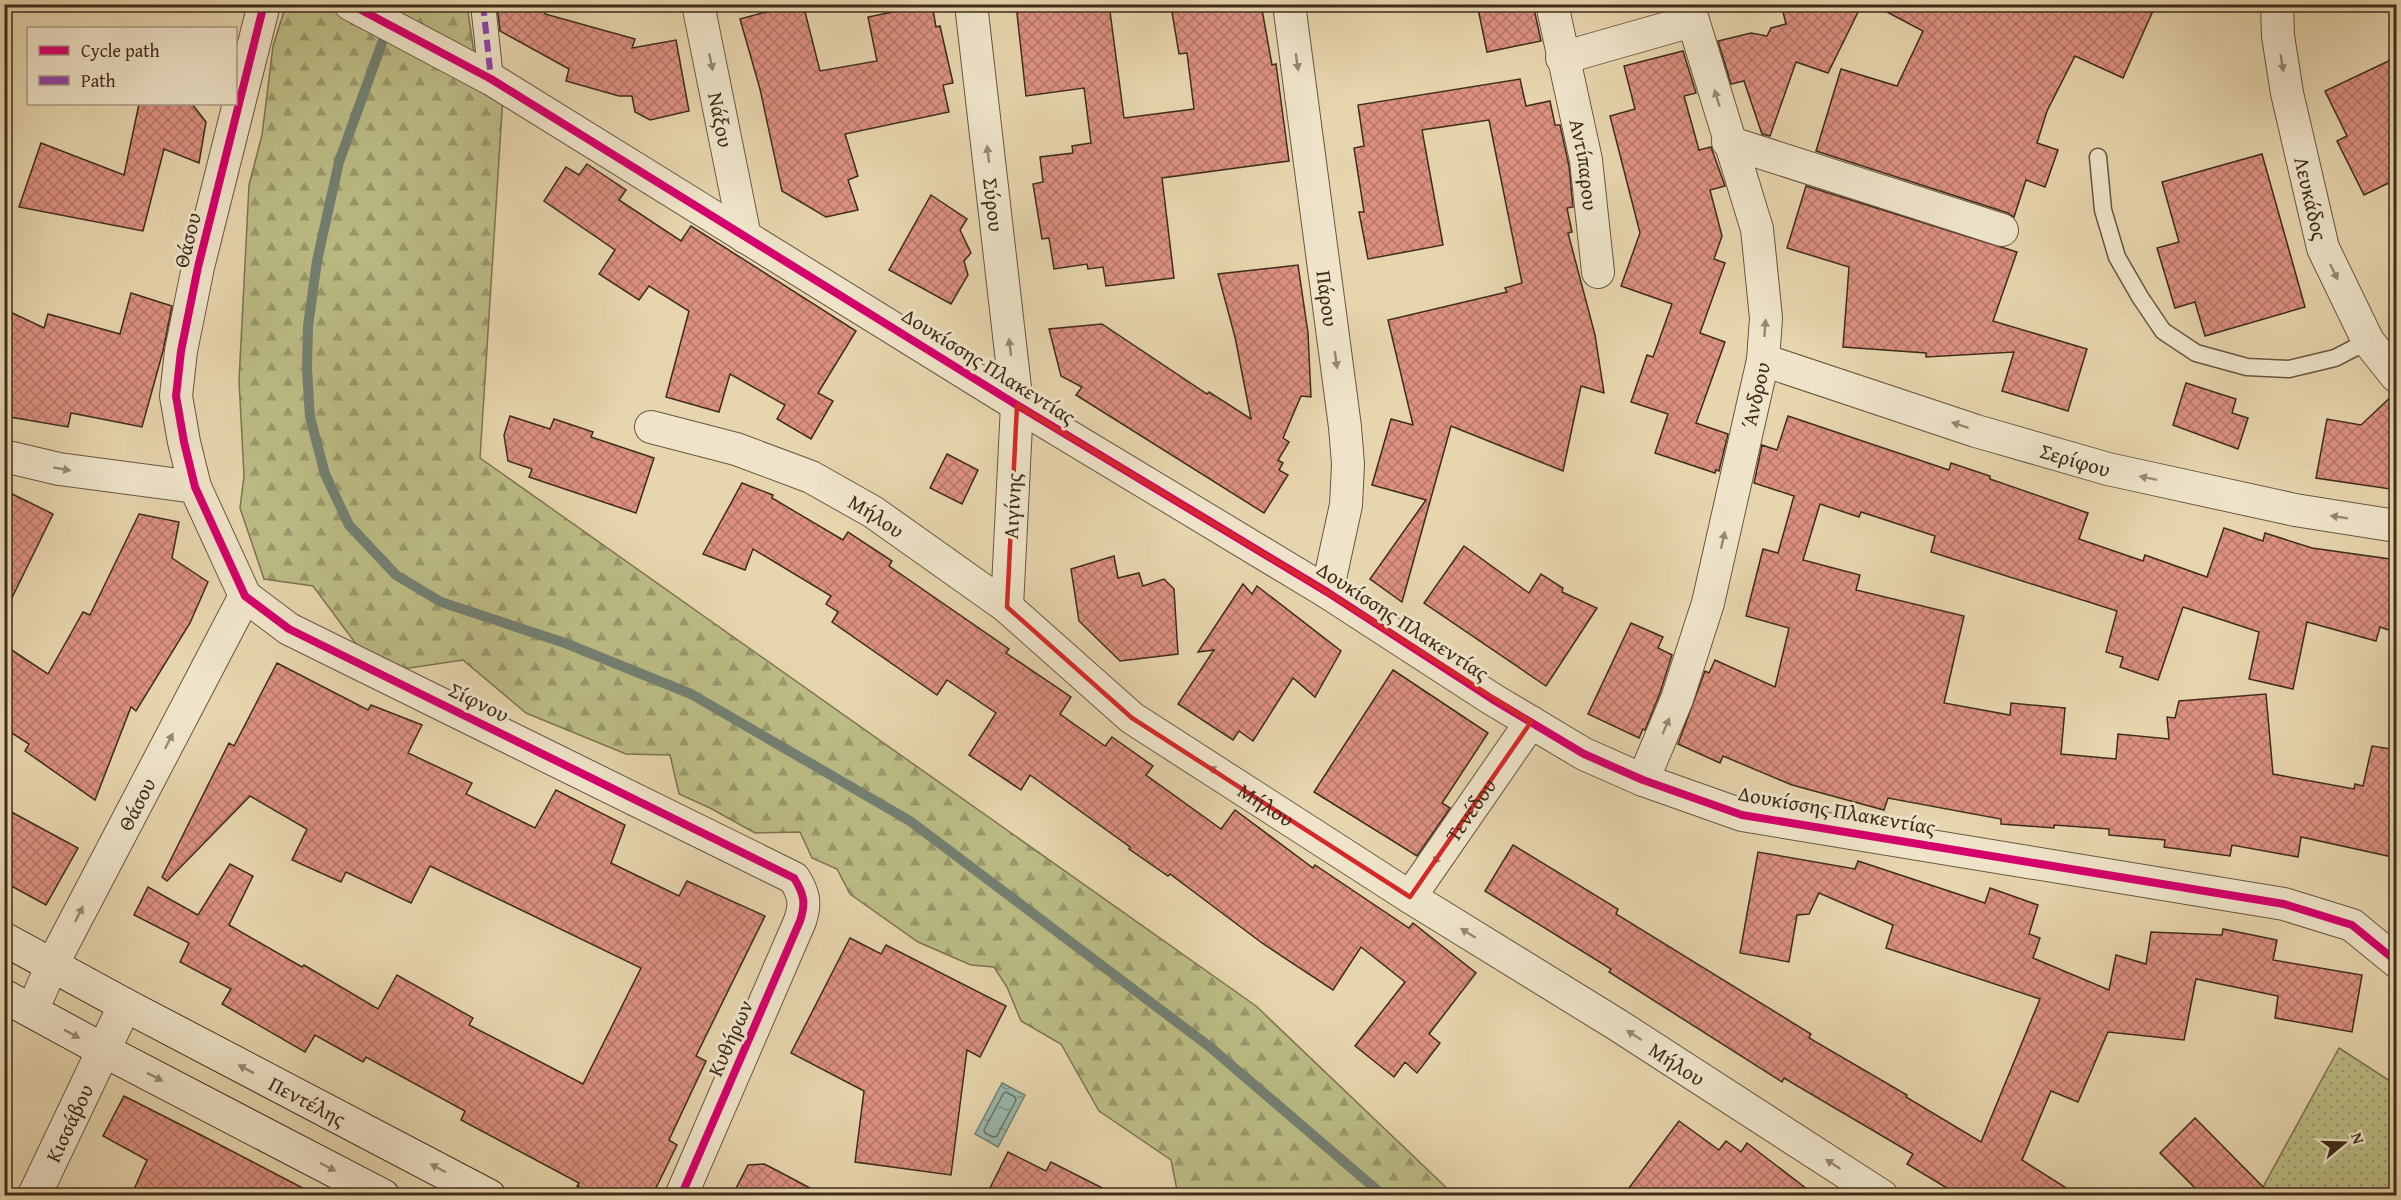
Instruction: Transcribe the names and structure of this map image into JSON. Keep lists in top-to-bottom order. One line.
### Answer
{"streets":{"main road":["Πεντέλης","Κισσάβου"],"street":["Νάξου","Αντίπαρου","Λευκάδος","Σύρου","Θάσου","Πάρου","Δουκίσσης Πλακεντίας","Άνδρου","Σερίφου","Αιγίνης","Μήλου","Σίφνου","Τενέδου","Κυθήρων"]},"crossings":[["Νάξου","Δουκίσσης Πλακεντίας"],["Σύρου","Δουκίσσης Πλακεντίας"],["Σύρου","Αιγίνης"],["Θάσου","Σίφνου"],["Θάσου","Πεντέλης"],["Πάρου","Δουκίσσης Πλακεντίας"],["Δουκίσσης Πλακεντίας","Άνδρου"],["Δουκίσσης Πλακεντίας","Αιγίνης"],["Δουκίσσης Πλακεντίας","Τενέδου"],["Άνδρου","Σερίφου"],["Αιγίνης","Μήλου"],["Μήλου","Τενέδου"],["Σίφνου","Κυθήρων"]],"one_way":["Νάξου","Λευκάδος","Σύρου","Θάσου","Πάρου","Άνδρου","Σερίφου","Μήλου","Τενέδου"],"legend":["Cycle path","Path"],"north":"right"}
